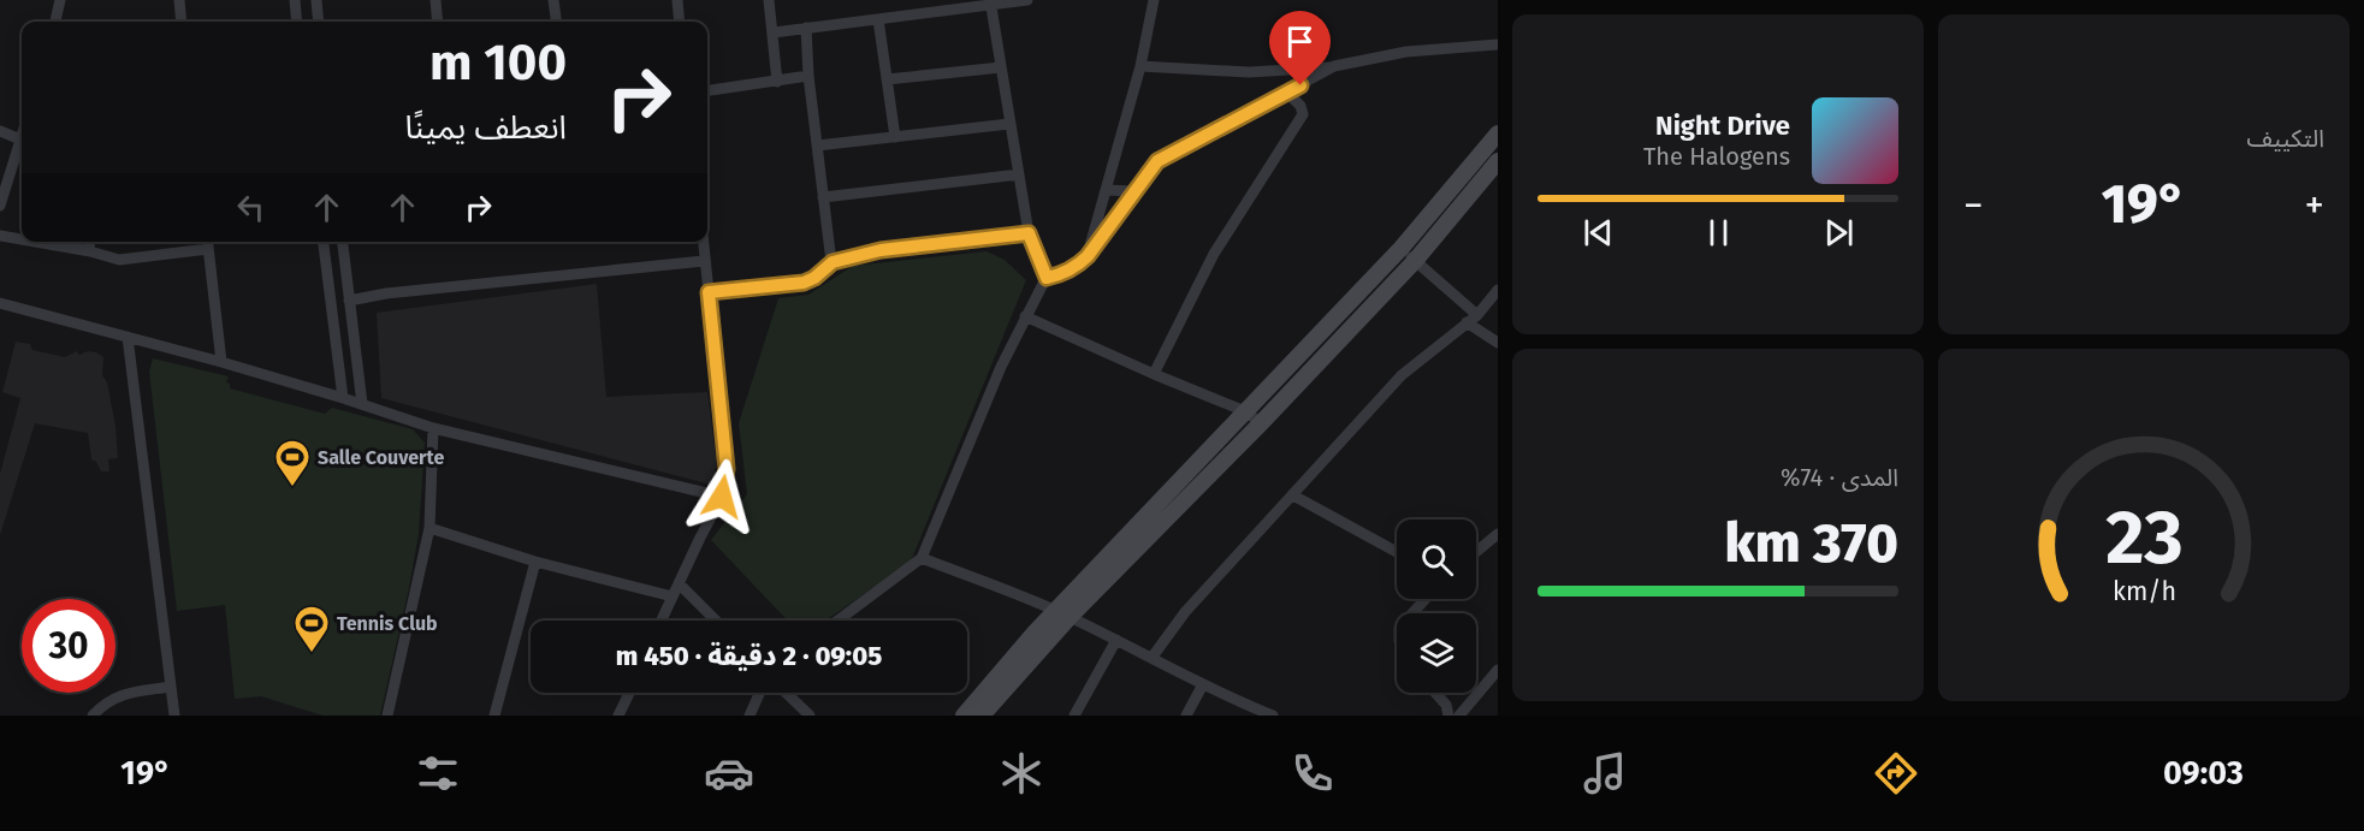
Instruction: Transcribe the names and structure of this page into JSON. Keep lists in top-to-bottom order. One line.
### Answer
{"places":{"sports":["Salle Couverte","Tennis Club"]},"page":{"tile":["التكييف",["المدى · 74%","370 km"]],"turn":["100 m","انعطف يمينًا"],"song":["Night Drive","The Halogens"],"heat":["−","19°","+"],"limit":"30","trip":"09:05 · 2 دقيقة · 450 m","tabs":["09:03","19°"],"gauge":["23","km/h"]}}
